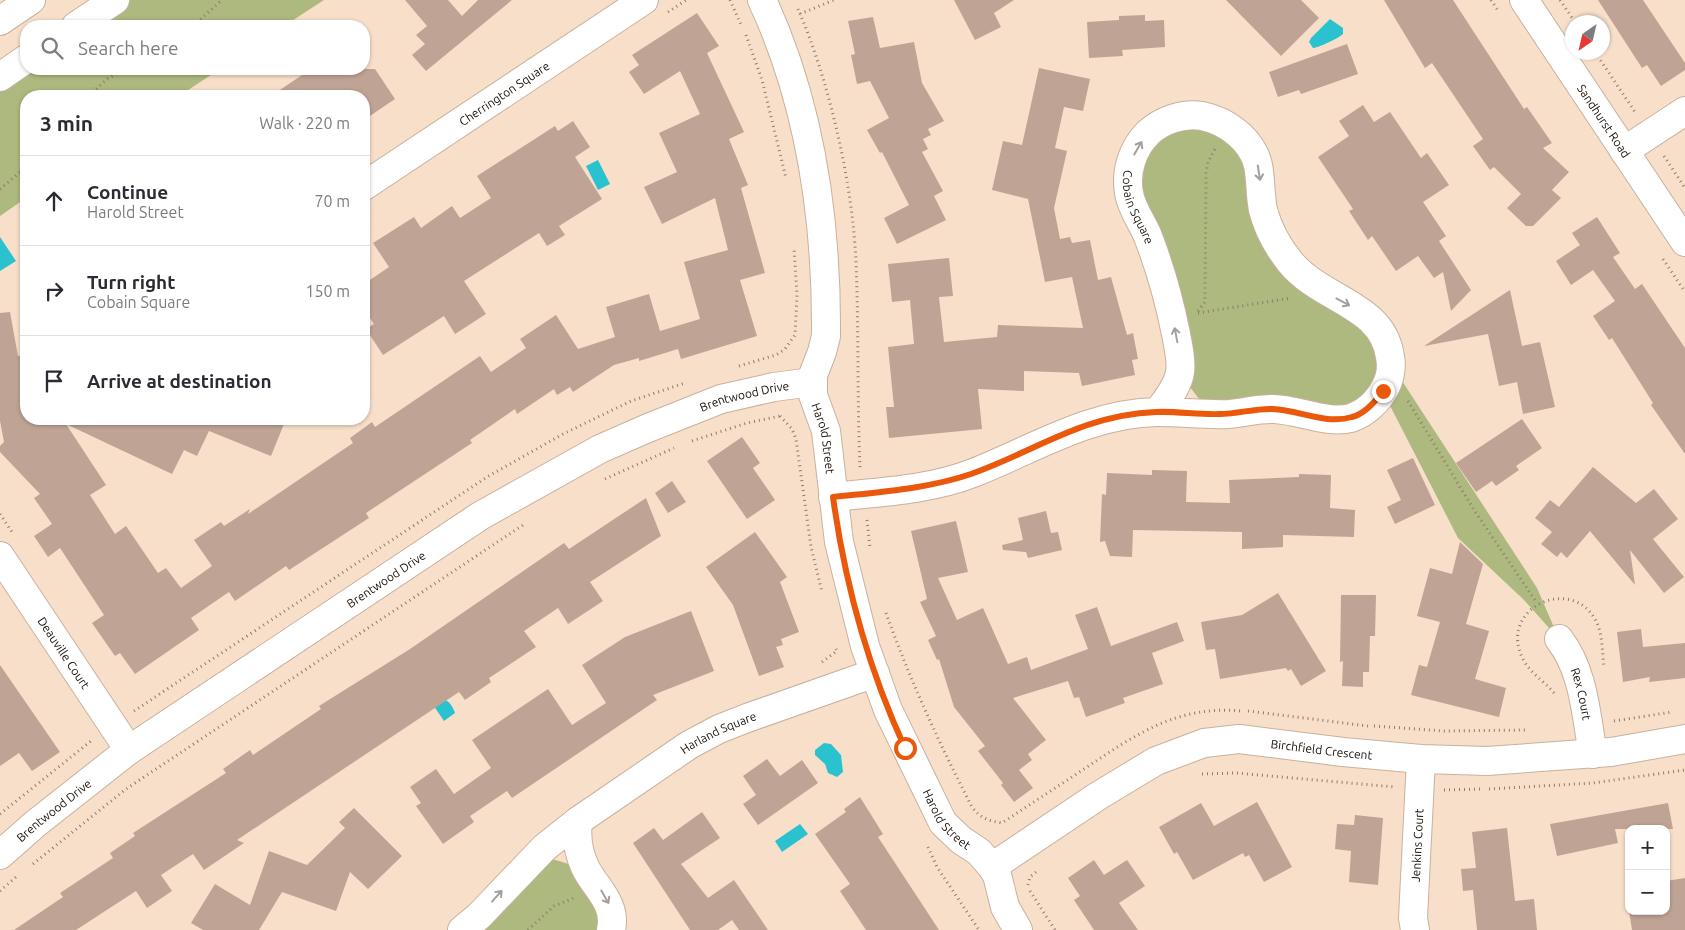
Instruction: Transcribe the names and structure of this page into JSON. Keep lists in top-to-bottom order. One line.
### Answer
{"streets":{"street":["Cherrington Square","Sandhurst Road","Cobain Square","Brentwood Drive","Harold Street","Deauville Court","Rex Court","Harland Square","Birchfield Crescent","Jenkins Court"]},"crossings":[["Brentwood Drive","Harold Street"],["Brentwood Drive","Deauville Court"],["Harold Street","Harland Square"],["Harold Street","Birchfield Crescent"],["Rex Court","Birchfield Crescent"],["Birchfield Crescent","Jenkins Court"]],"north":"bottom left","page":{"search":"Search here","heading":["3 min","Walk · 220 m"],"list":[["Continue","Harold Street","70 m"],["Turn right","Cobain Square","150 m"],"Arrive at destination"],"map_buttons":["+","−"]}}
